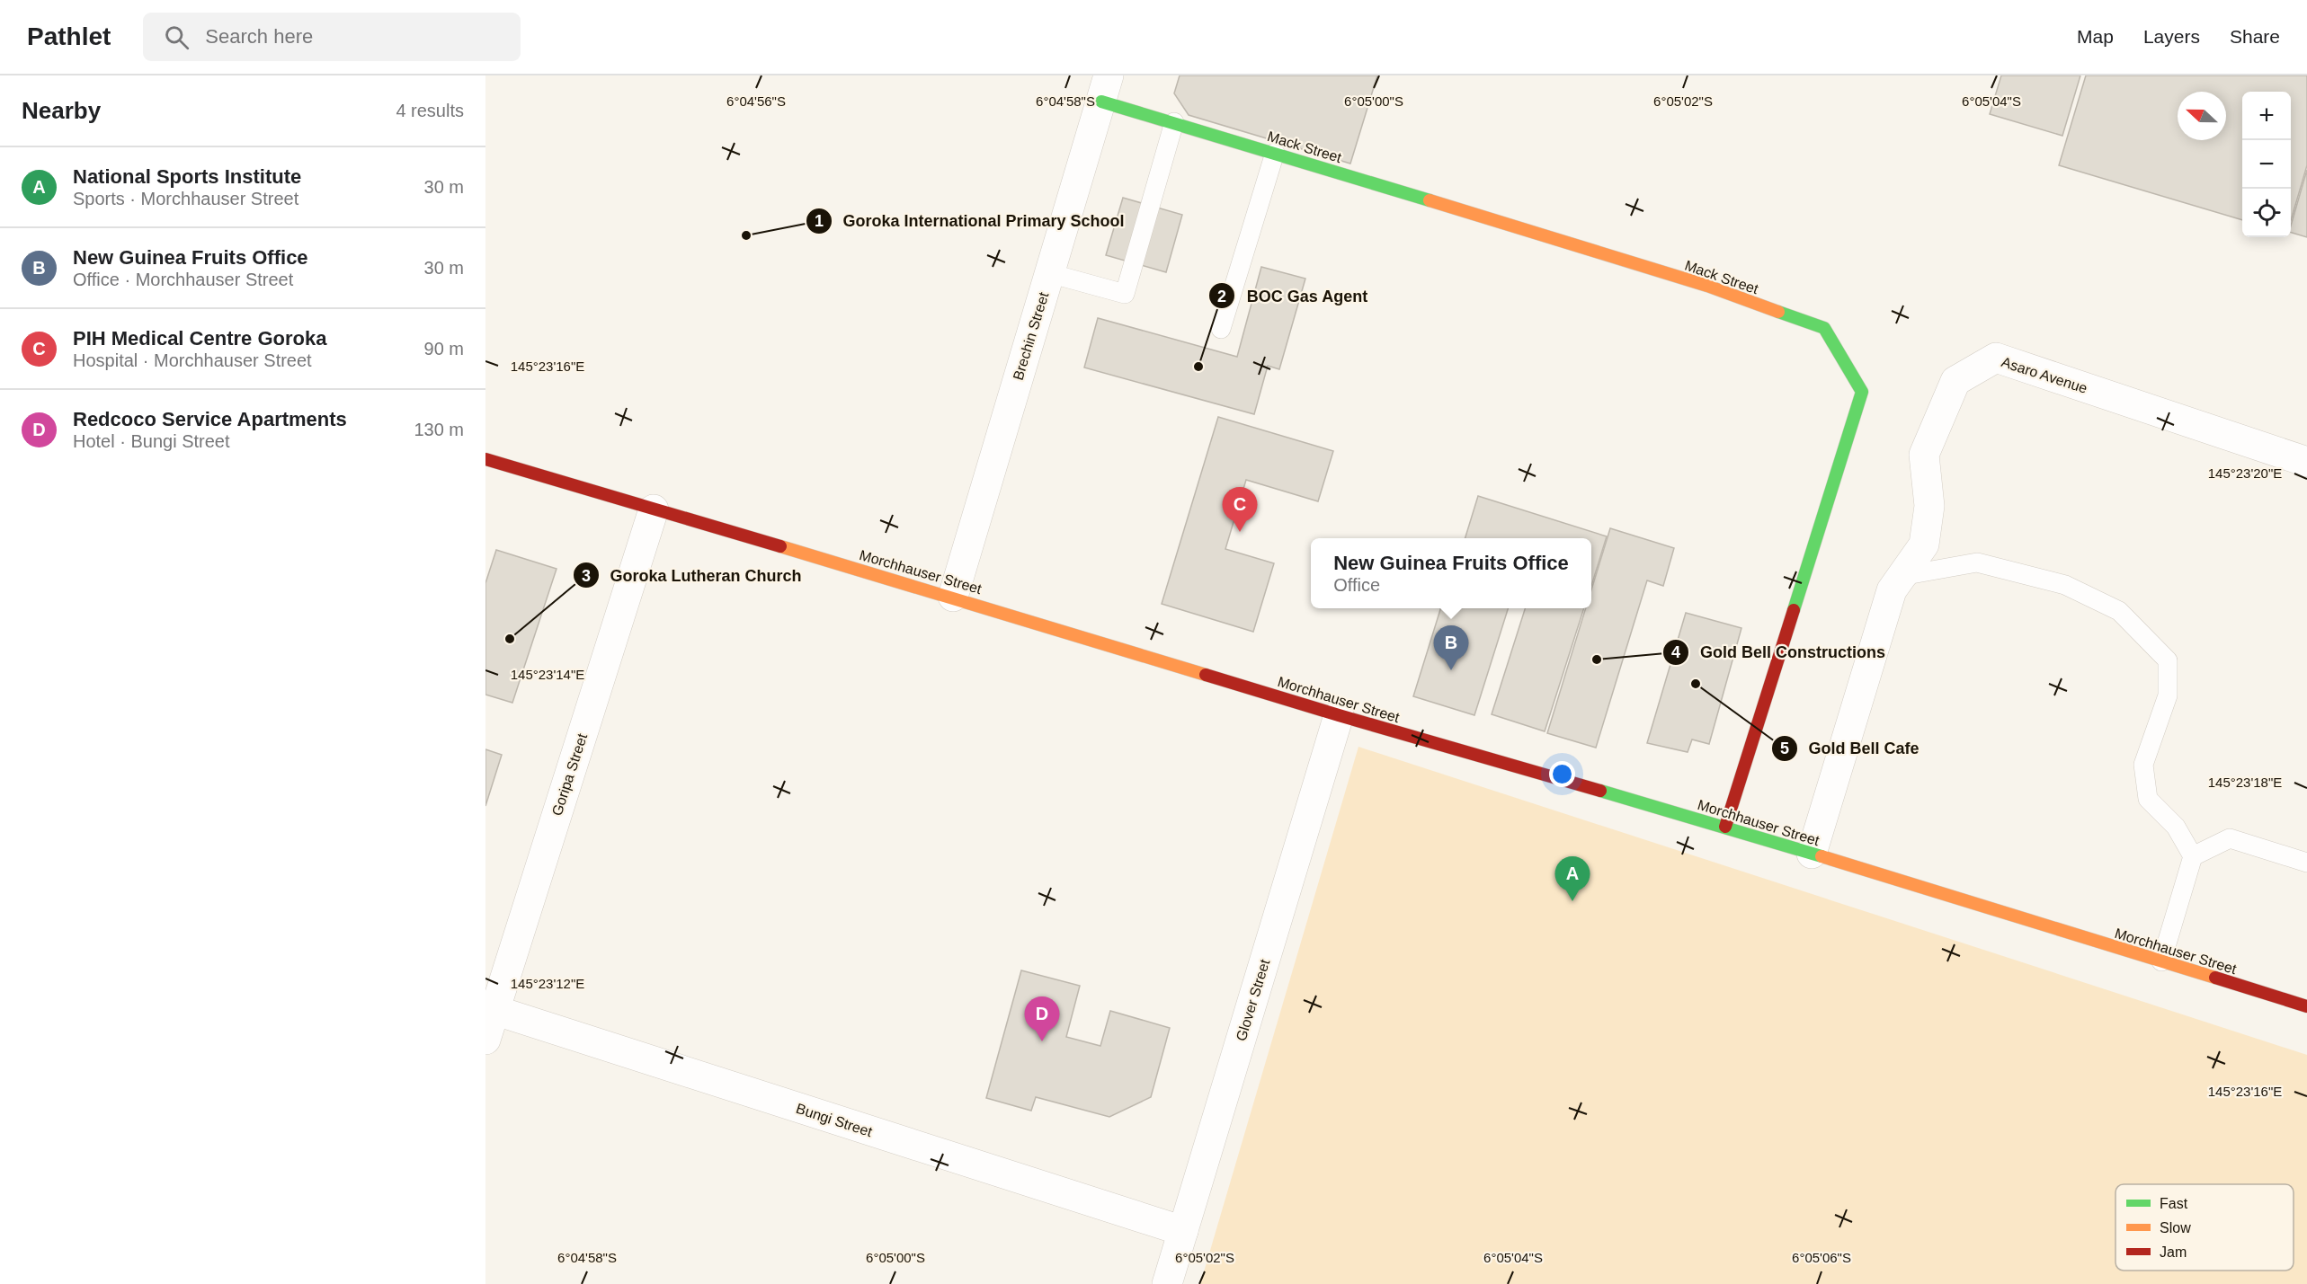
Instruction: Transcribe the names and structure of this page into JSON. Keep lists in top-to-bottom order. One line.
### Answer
{"streets":{"street":["Mack Street","Brechin Street","Asaro Avenue","Morchhauser Street","Goripa Street","Glover Street","Bungi Street"]},"crossings":[["Mack Street","Brechin Street"],["Mack Street","Morchhauser Street"],["Brechin Street","Morchhauser Street"],["Asaro Avenue","Morchhauser Street"],["Morchhauser Street","Goripa Street"],["Morchhauser Street","Glover Street"],["Goripa Street","Bungi Street"],["Glover Street","Bungi Street"]],"places":["Goroka International Primary School","BOC Gas Agent","Goroka Lutheran Church","Gold Bell Constructions","Gold Bell Cafe"],"legend":["Fast","Slow","Jam"],"north":"left","page":{"header":"Pathlet","search":"Search here","nav":["Map","Layers","Share"],"heading":["Nearby","4 results"],"map_buttons":["+","−"],"list":[{"mark":"A","name":"National Sports Institute","note":"Sports · Morchhauser Street","value":"30 m"},{"mark":"B","name":"New Guinea Fruits Office","note":"Office · Morchhauser Street","value":"30 m"},{"mark":"C","name":"PIH Medical Centre Goroka","note":"Hospital · Morchhauser Street","value":"90 m"},{"mark":"D","name":"Redcoco Service Apartments","note":"Hotel · Bungi Street","value":"130 m"}],"pins":["C","B","A","D"],"popup":["New Guinea Fruits Office","Office"]},"coordinates":["6°04'56\"S","6°04'58\"S","6°05'00\"S","6°05'02\"S","6°05'04\"S","145°23'16\"E","145°23'20\"E","145°23'14\"E","145°23'18\"E","145°23'12\"E","6°05'06\"S"]}
